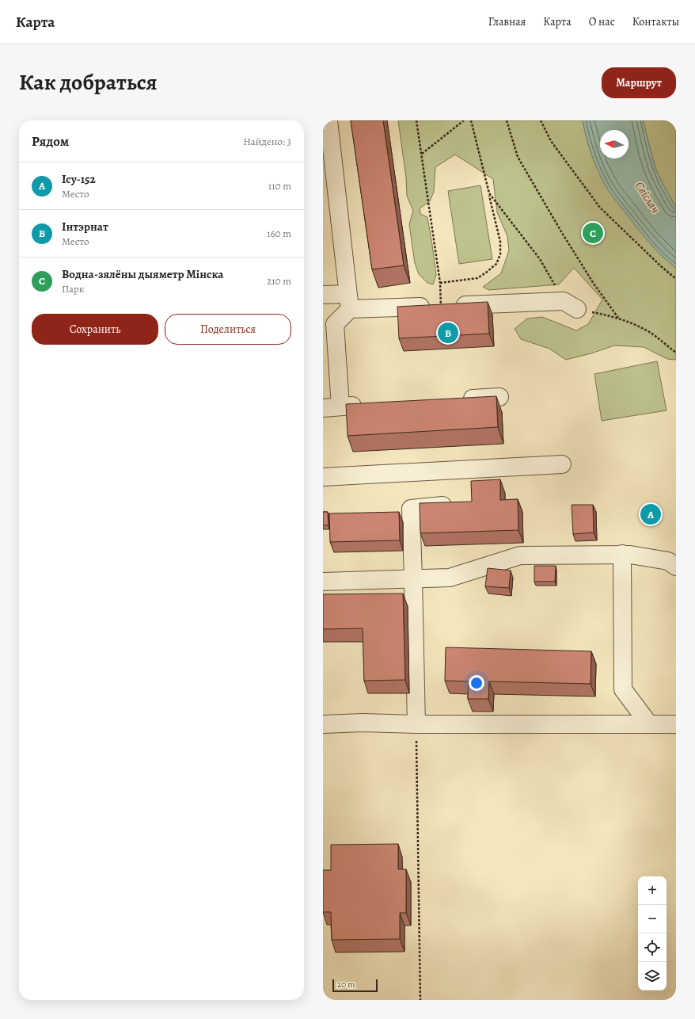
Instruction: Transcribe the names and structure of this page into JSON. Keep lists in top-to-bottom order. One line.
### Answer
{"water":["Свіслач"],"scale_bar":"20 m","north":"left","page":{"header":"Карта","nav":["Главная","Карта","О нас","Контакты"],"title":"Как добраться","buttons":["Маршрут",["Сохранить","Поделиться"]],"heading":["Рядом","Найдено: 3"],"list":[{"mark":"A","name":"Ісу-152","note":"Место","value":"110 m"},{"mark":"B","name":"Інтэрнат","note":"Место","value":"160 m"},{"mark":"C","name":"Водна-зялёны дыяметр Мінска","note":"Парк","value":"210 m"}],"pins":["C","B","A"],"map_buttons":["+","−"],"scale":"20 m"}}
